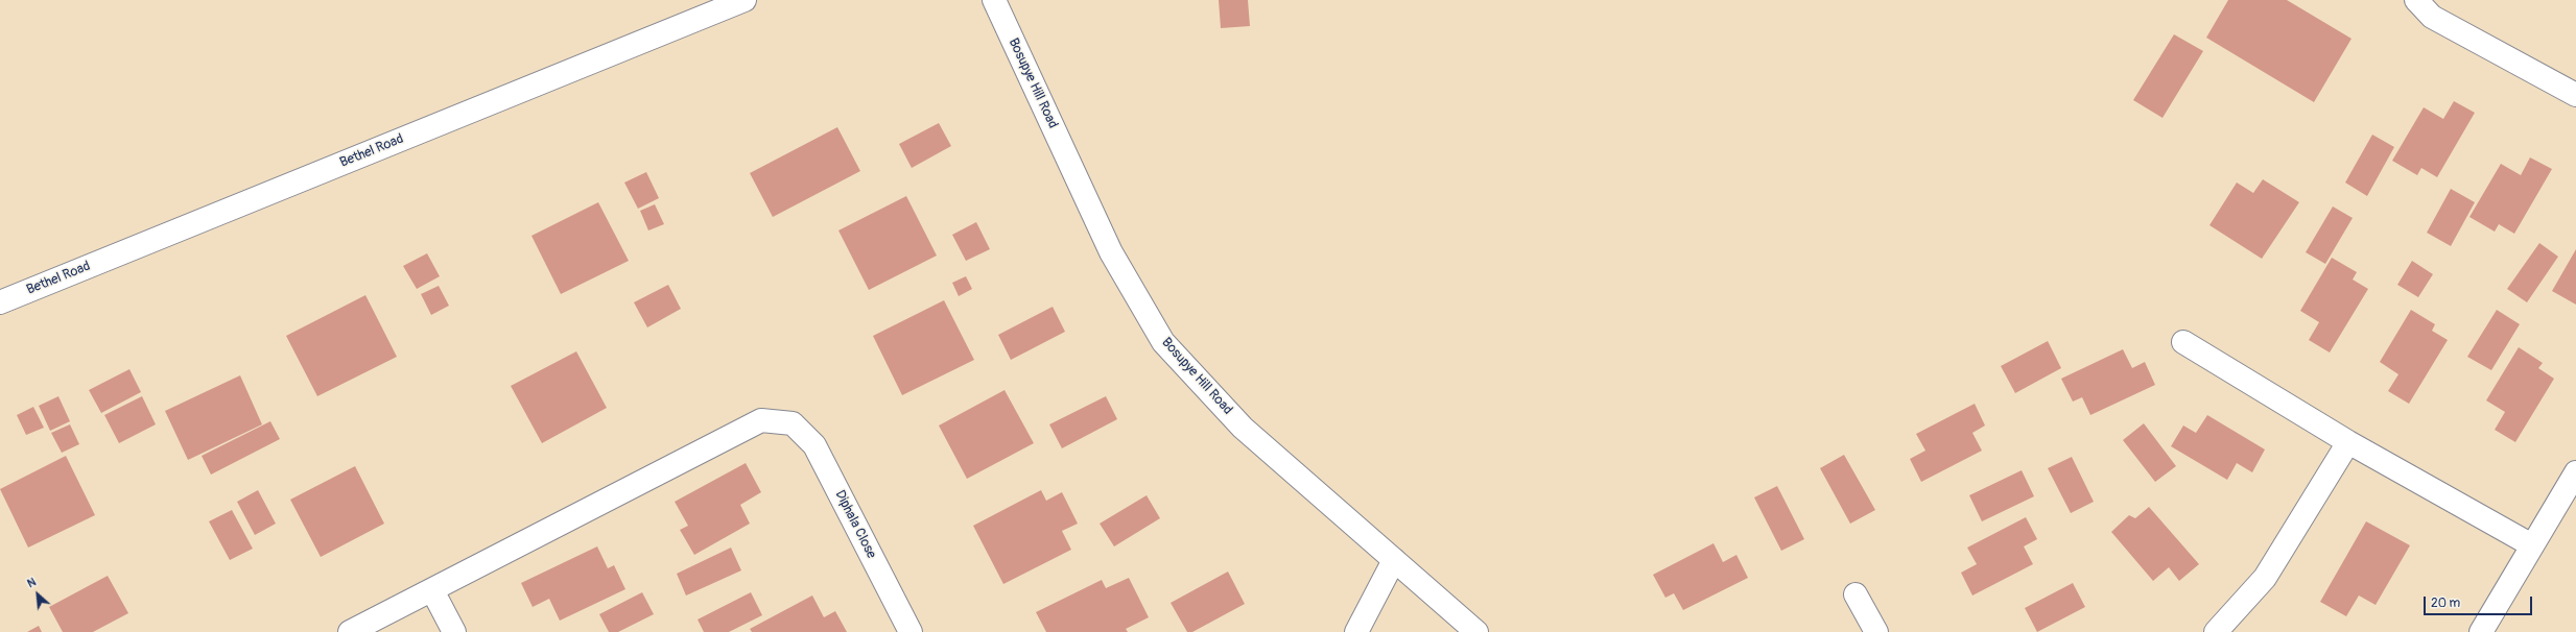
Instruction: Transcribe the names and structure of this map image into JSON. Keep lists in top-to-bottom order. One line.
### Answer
{"streets":{"street":["Bosupye Hill Road","Bethel Road","Diphala Close"]},"scale_bar":"20 m","north":"top left"}
